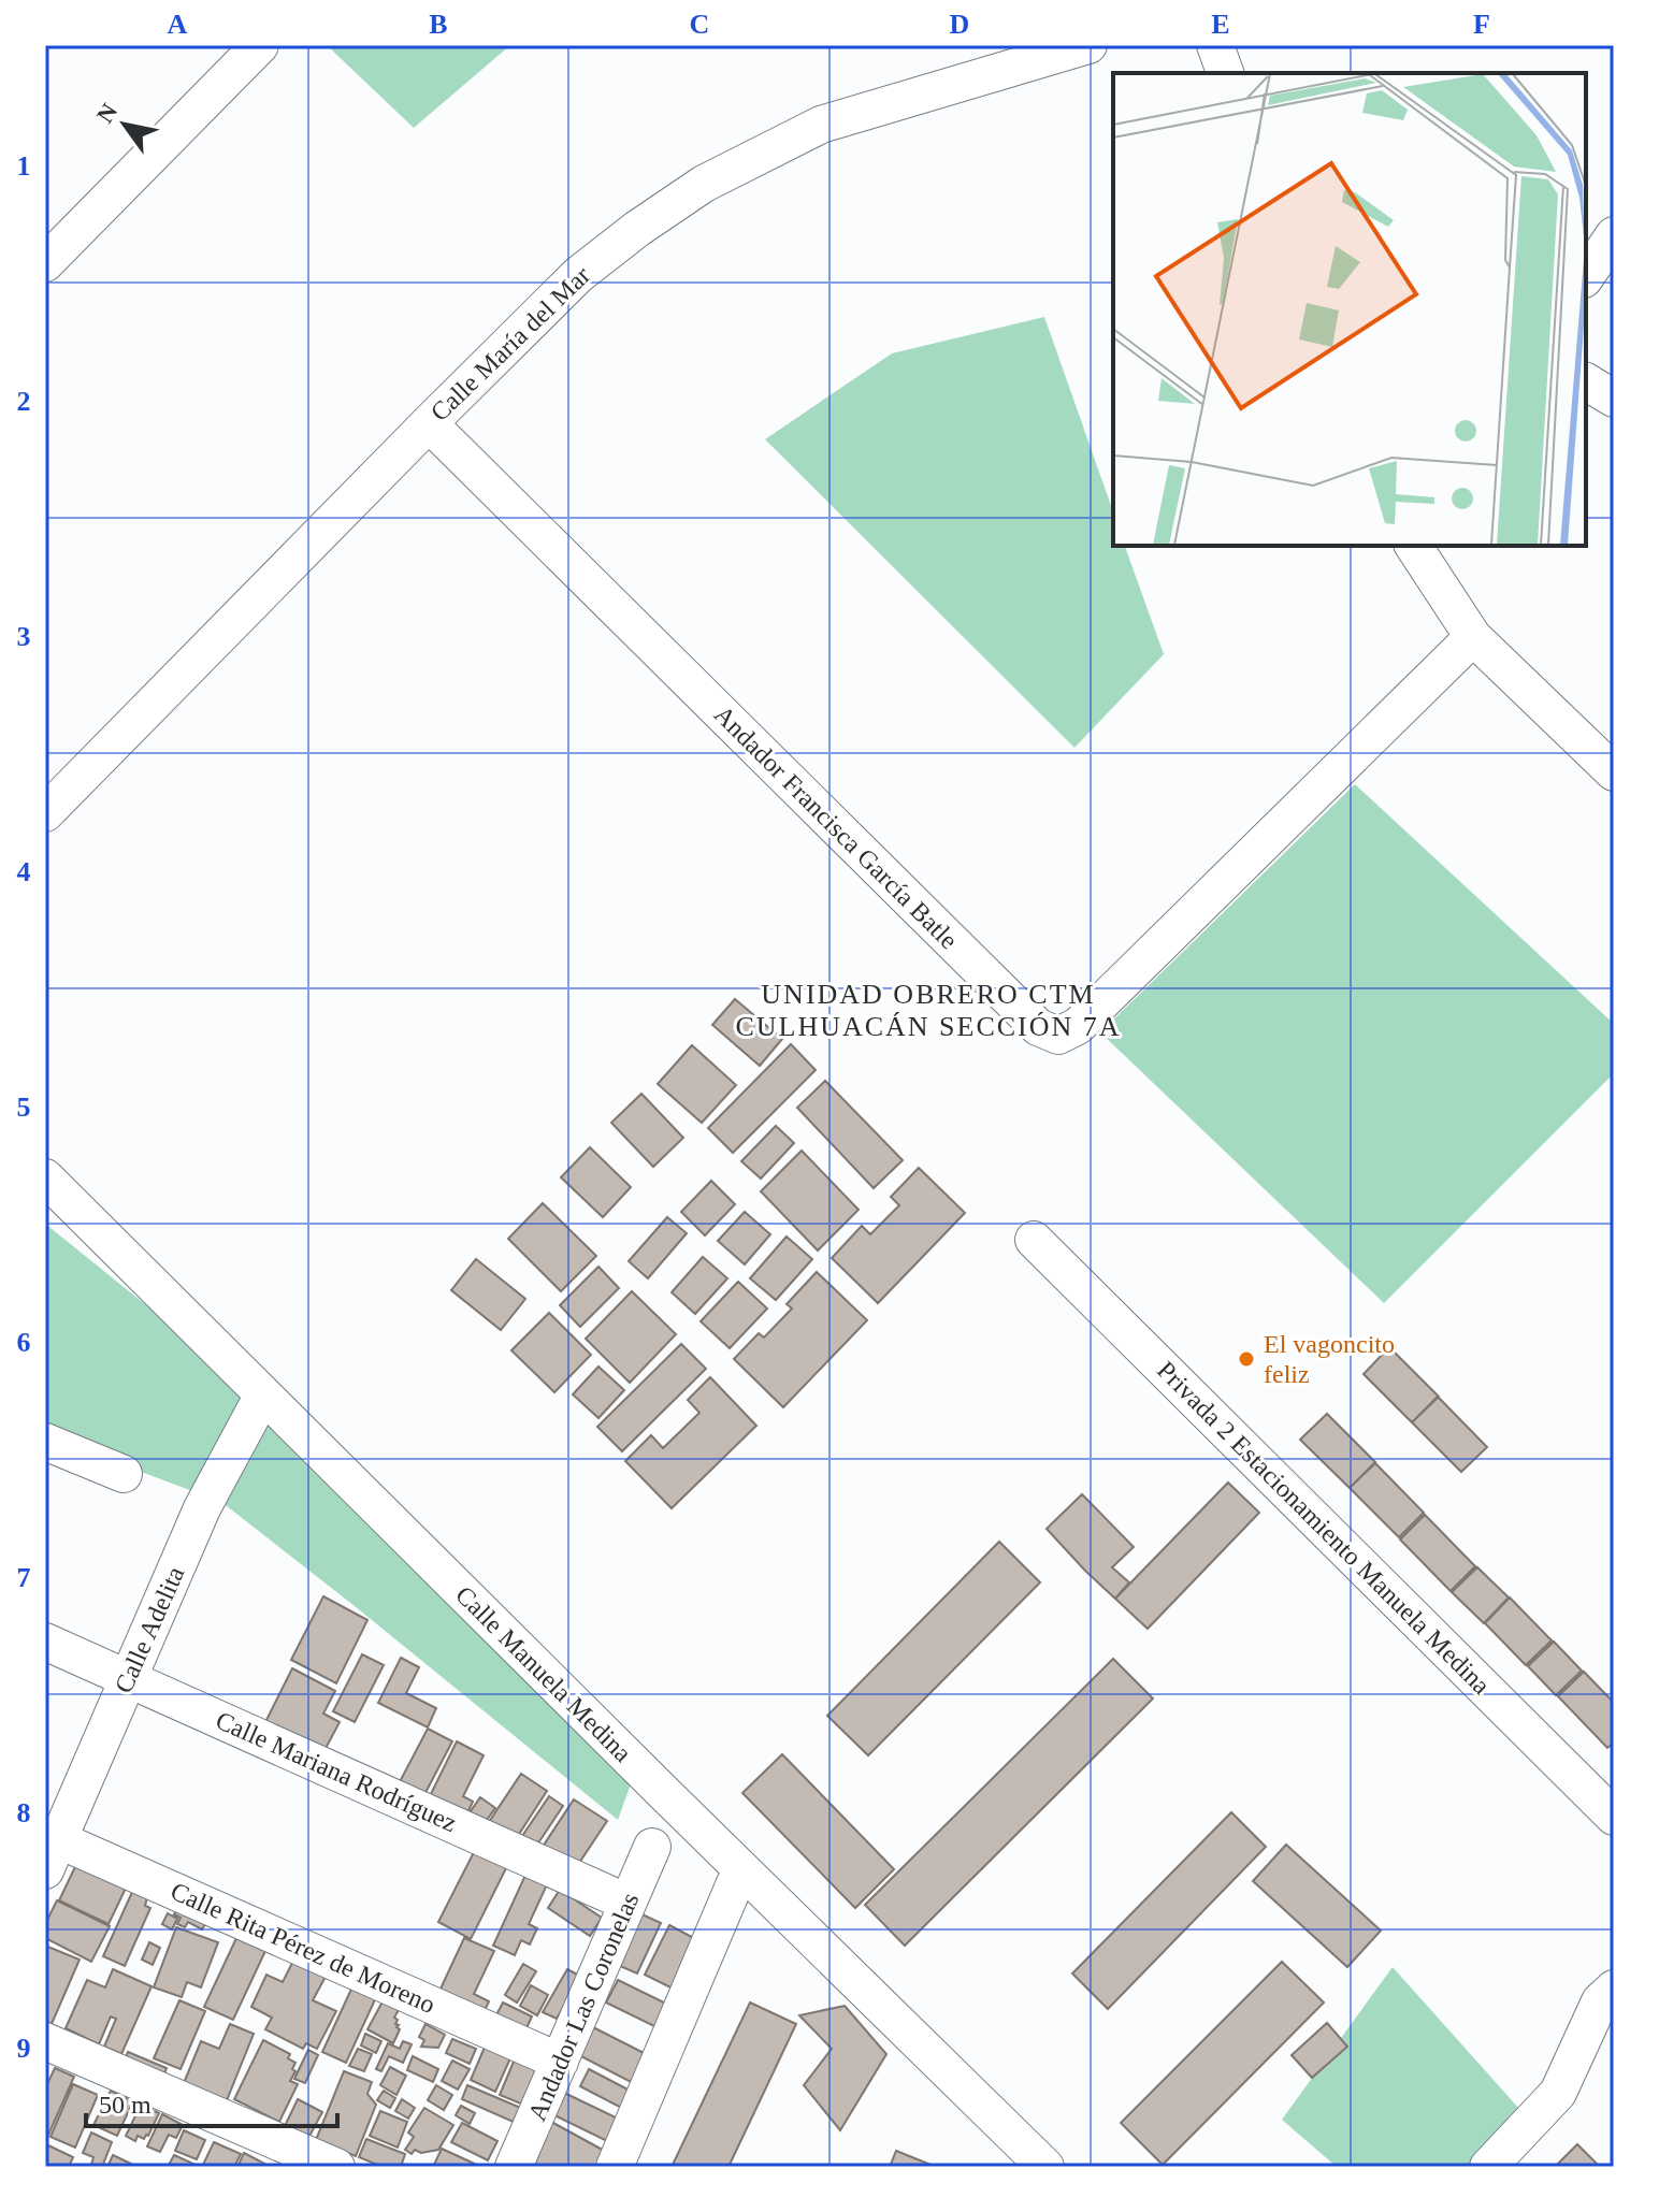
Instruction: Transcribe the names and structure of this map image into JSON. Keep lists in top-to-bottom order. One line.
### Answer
{"streets":{"street":["Calle María del Mar","Andador Francisca García Batle","Privada 2 Estacionamiento Manuela Medina","Calle Adelita","Calle Manuela Medina","Calle Mariana Rodríguez","Calle Rita Pérez de Moreno","Andador Las Coronelas"]},"crossings":[["Calle María del Mar","Andador Francisca García Batle"],["Calle Adelita","Calle Manuela Medina"],["Calle Adelita","Calle Mariana Rodríguez"],["Calle Adelita","Calle Rita Pérez de Moreno"],["Calle Mariana Rodríguez","Andador Las Coronelas"],["Calle Rita Pérez de Moreno","Andador Las Coronelas"]],"districts":["UNIDAD OBRERO CTM CULHUACÁN SECCIÓN 7A"],"places":["El vagoncito feliz"],"scale_bar":"50 m","north":"top left","grid":{"columns":["A","B","C","D","E","F"],"rows":["1","2","3","4","5","6","7","8","9"]}}
